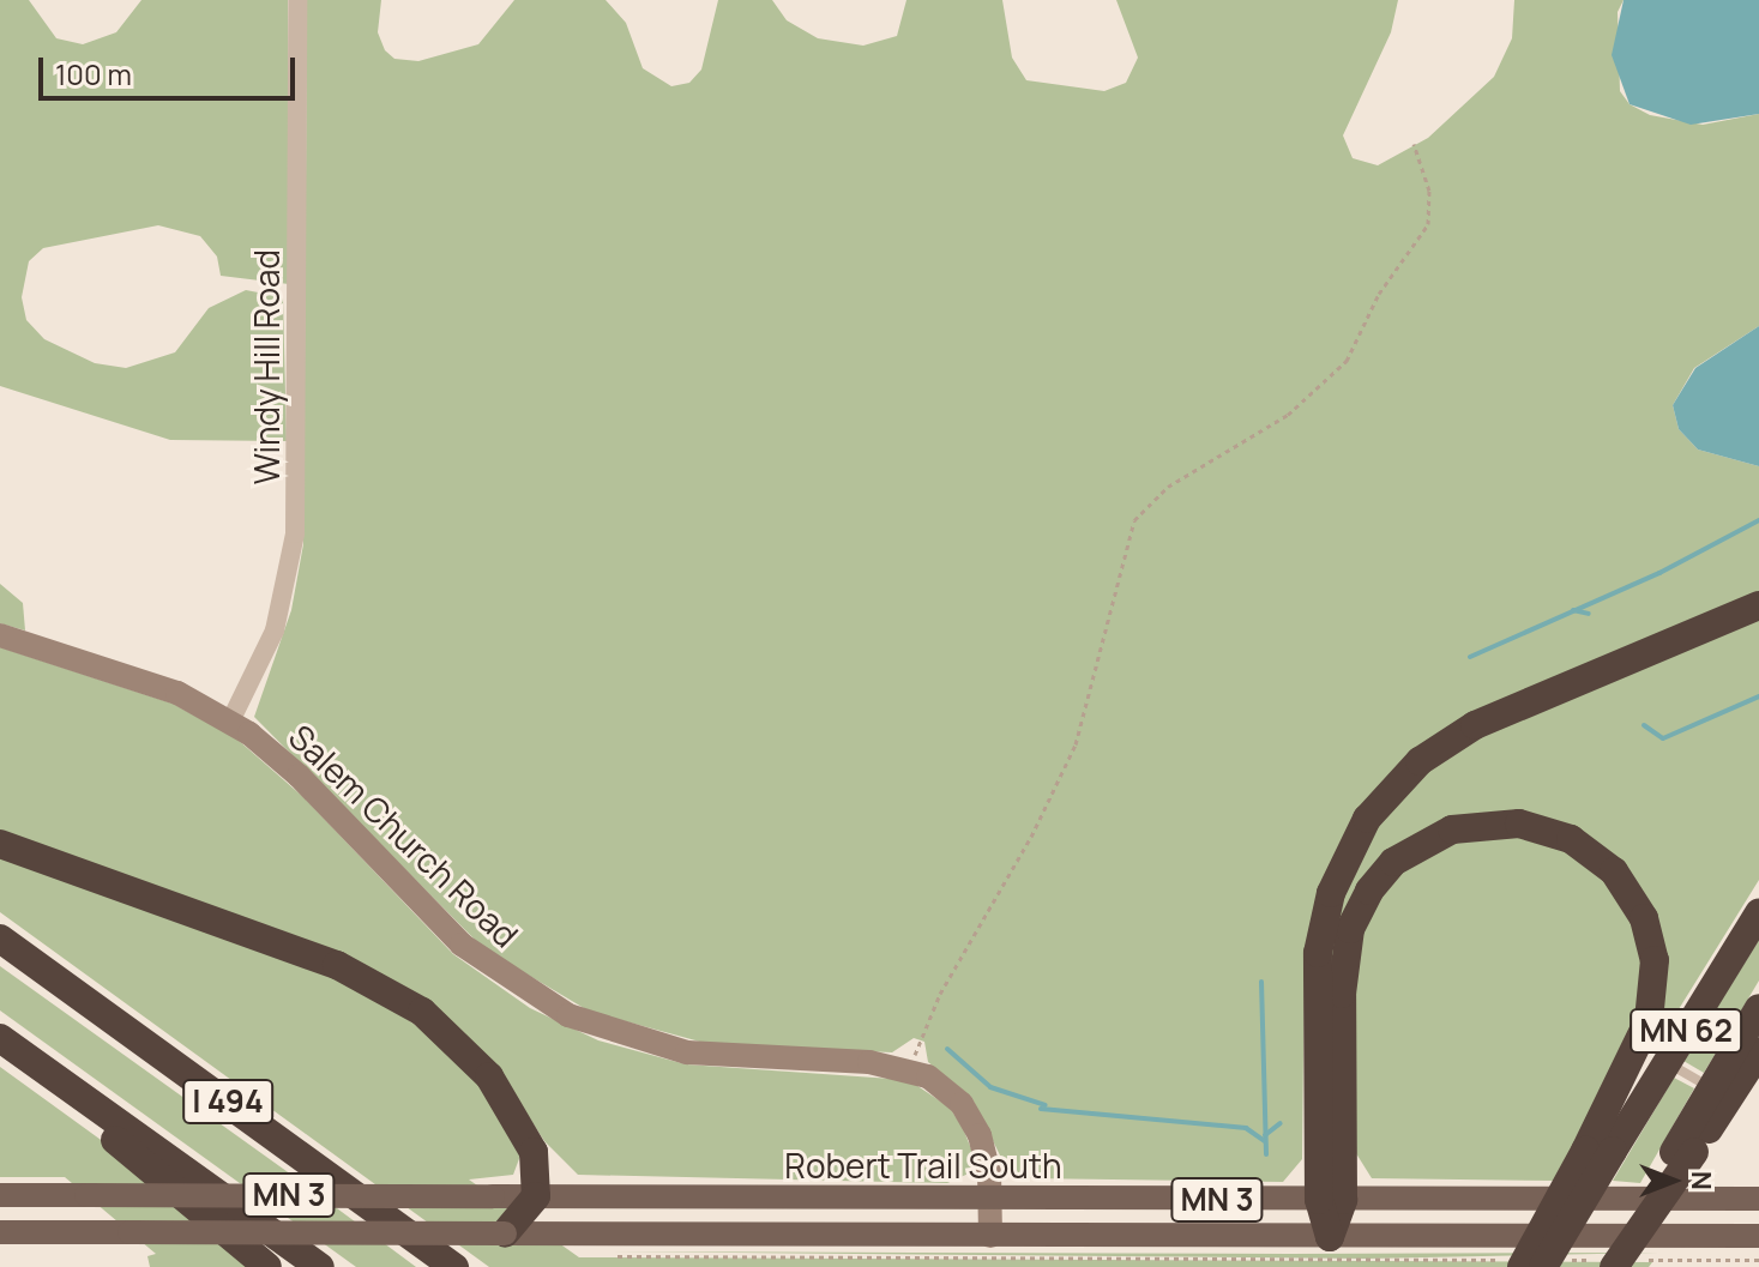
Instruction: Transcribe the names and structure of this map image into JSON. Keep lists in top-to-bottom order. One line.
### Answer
{"streets":{"highway":["MN 62","I 494"],"main road":["Robert Trail South","MN 3"],"street":["Windy Hill Road","Salem Church Road"]},"crossings":[["Windy Hill Road","Salem Church Road"],["Salem Church Road","Robert Trail South"]],"scale_bar":"100 m","north":"right"}
